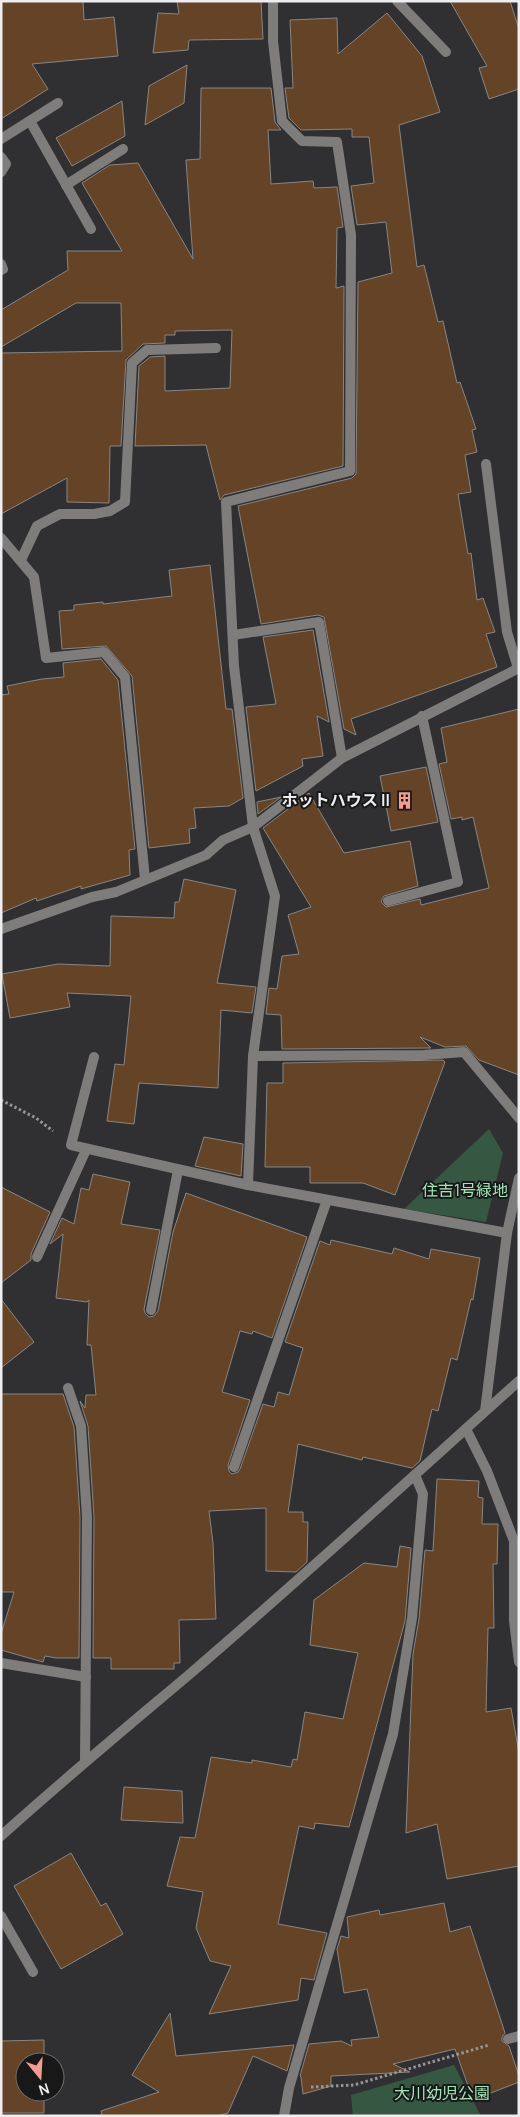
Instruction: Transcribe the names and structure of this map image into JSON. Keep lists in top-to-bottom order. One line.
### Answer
{"parks":["住吉1号緑地","大川幼児公園"],"places":{"building":["ホットハウス II"]},"north":"bottom"}
